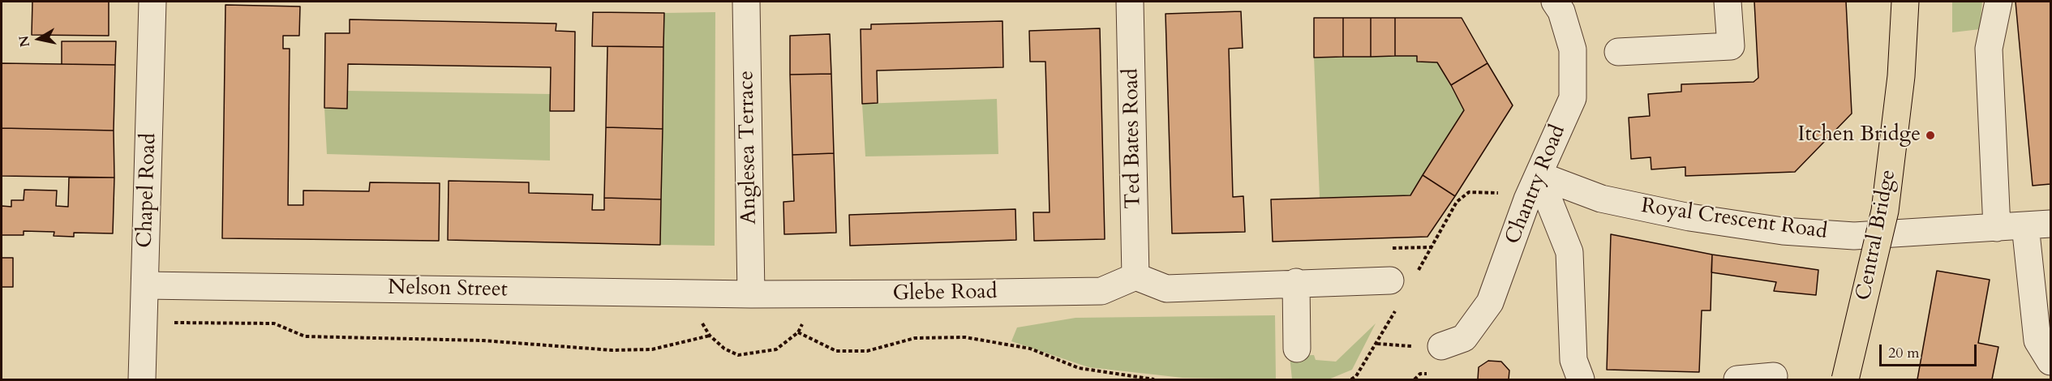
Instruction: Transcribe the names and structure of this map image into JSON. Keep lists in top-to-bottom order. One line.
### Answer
{"streets":{"main road":["Central Bridge"],"street":["Ted Bates Road","Anglesea Terrace","Chantry Road","Chapel Road","Royal Crescent Road","Nelson Street","Glebe Road"]},"crossings":[["Ted Bates Road","Glebe Road"],["Anglesea Terrace","Nelson Street"],["Anglesea Terrace","Glebe Road"],["Chantry Road","Royal Crescent Road"],["Chapel Road","Nelson Street"],["Nelson Street","Glebe Road"]],"places":["Itchen Bridge"],"scale_bar":"20 m","north":"left"}
